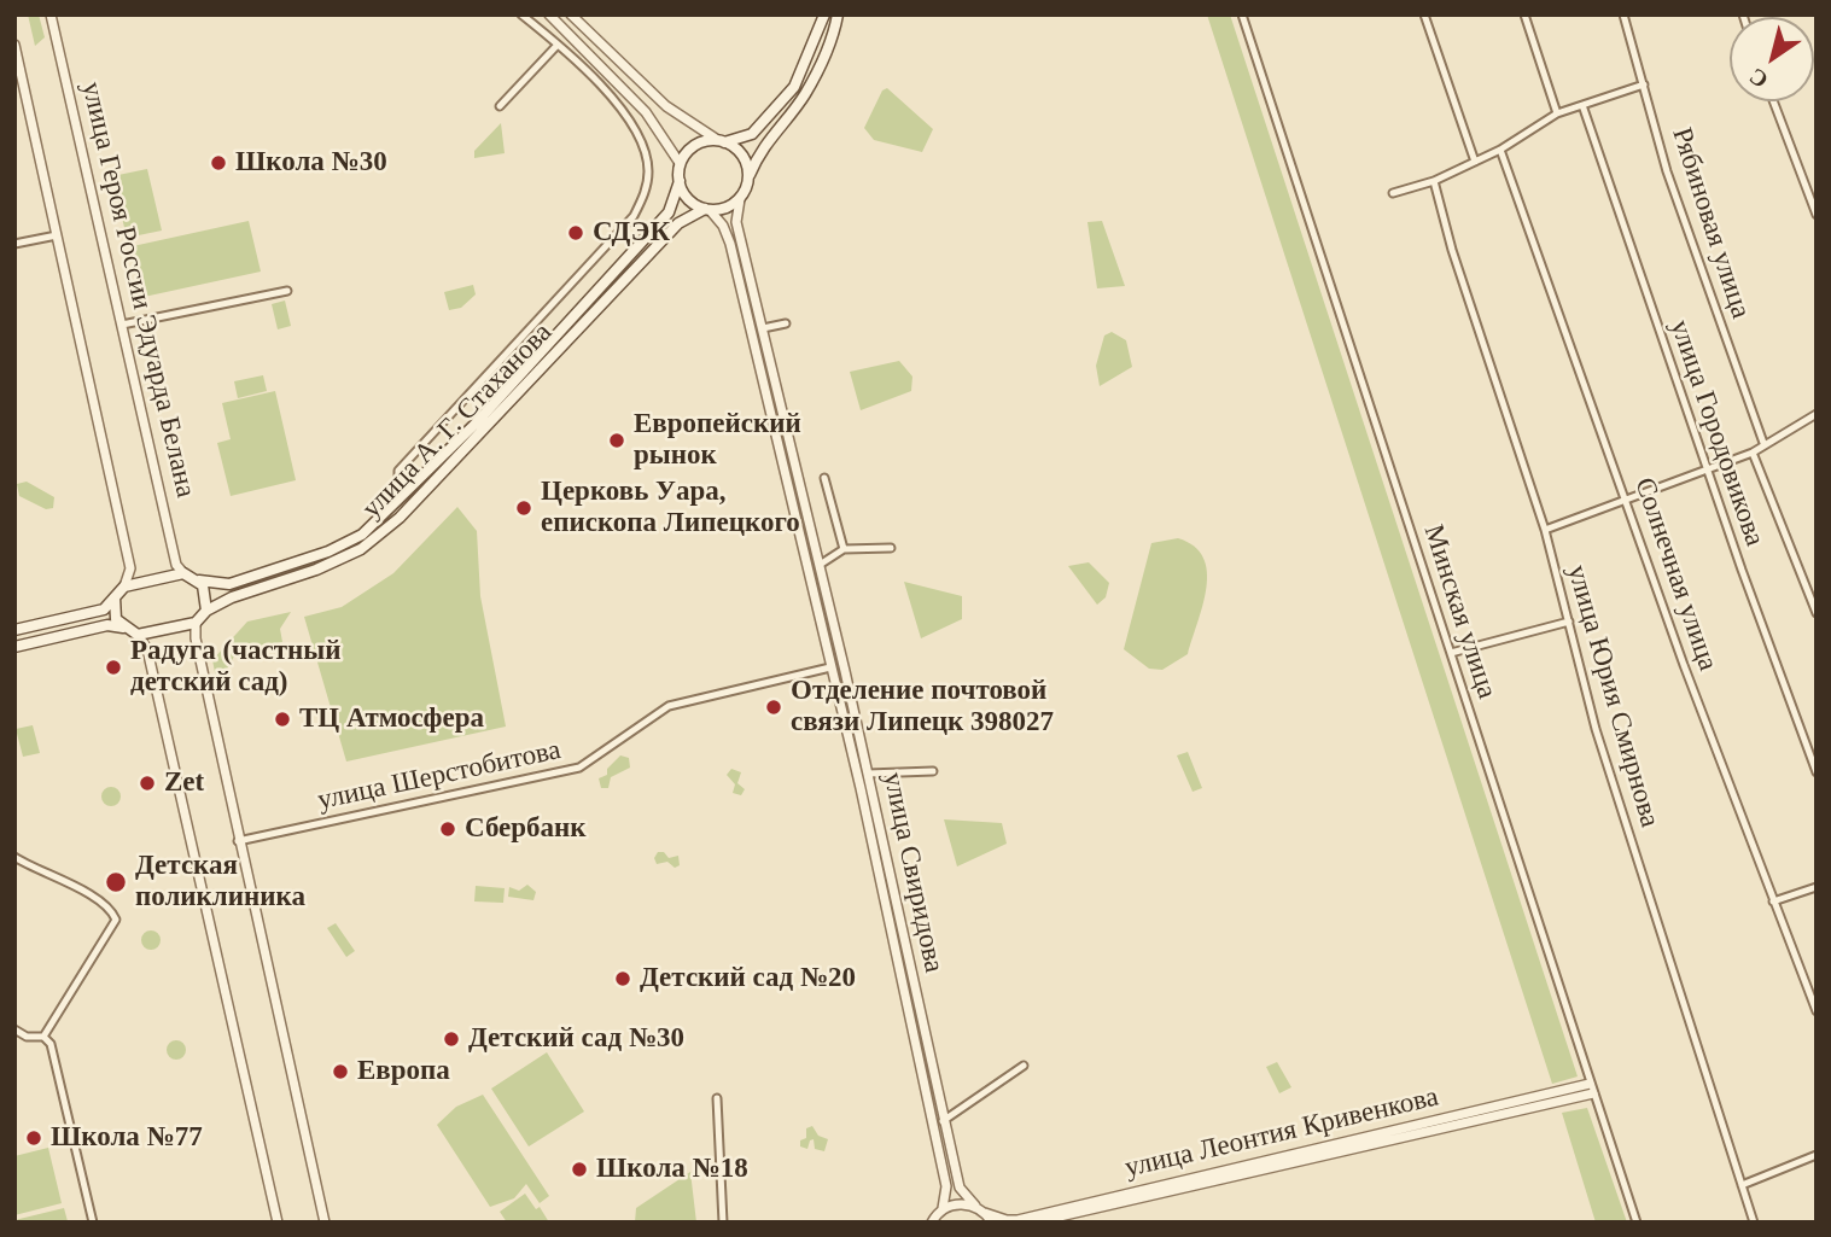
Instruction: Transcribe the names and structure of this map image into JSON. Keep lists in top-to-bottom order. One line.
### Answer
{"streets":{"main road":["улица А. Г. Стаханова"],"street":["Рябиновая улица","улица Героя России Эдуарда Белана","улица Городовикова","Солнечная улица","Минская улица","улица Юрия Смирнова","улица Шерстобитова","улица Свиридова","улица Леонтия Кривенкова"]},"crossings":[["улица А. Г. Стаханова","улица Свиридова"],["Минская улица","улица Леонтия Кривенкова"],["улица Шерстобитова","улица Свиридова"]],"places":["Школа №30","СДЭК","Европейский рынок","Церковь Уара, епископа Липецкого","Радуга (частный детский сад)","Отделение почтовой связи Липецк 398027","ТЦ Атмосфера","Zet","Сбербанк","Детская поликлиника","Детский сад №20","Детский сад №30","Европа","Школа №77","Школа №18"],"north":"bottom left"}
